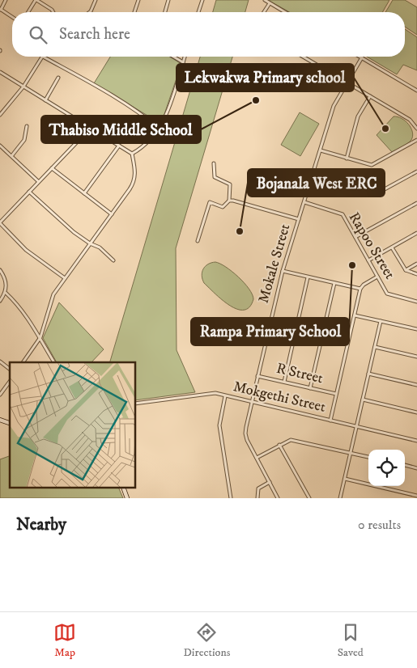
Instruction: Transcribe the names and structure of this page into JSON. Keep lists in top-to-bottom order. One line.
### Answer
{"streets":{"street":["Rapoo Street","Mokale Street","R Street","Mokgethi Street"]},"crossings":[["Rapoo Street","Mokale Street"],["Mokale Street","R Street"],["Mokale Street","Mokgethi Street"]],"places":["Thabiso Middle School","Lekwakwa Primary school","Bojanala West ERC","Rampa Primary School"],"page":{"search":"Search here","heading":["Nearby","0 results"],"nav":["Map","Directions","Saved"]}}
